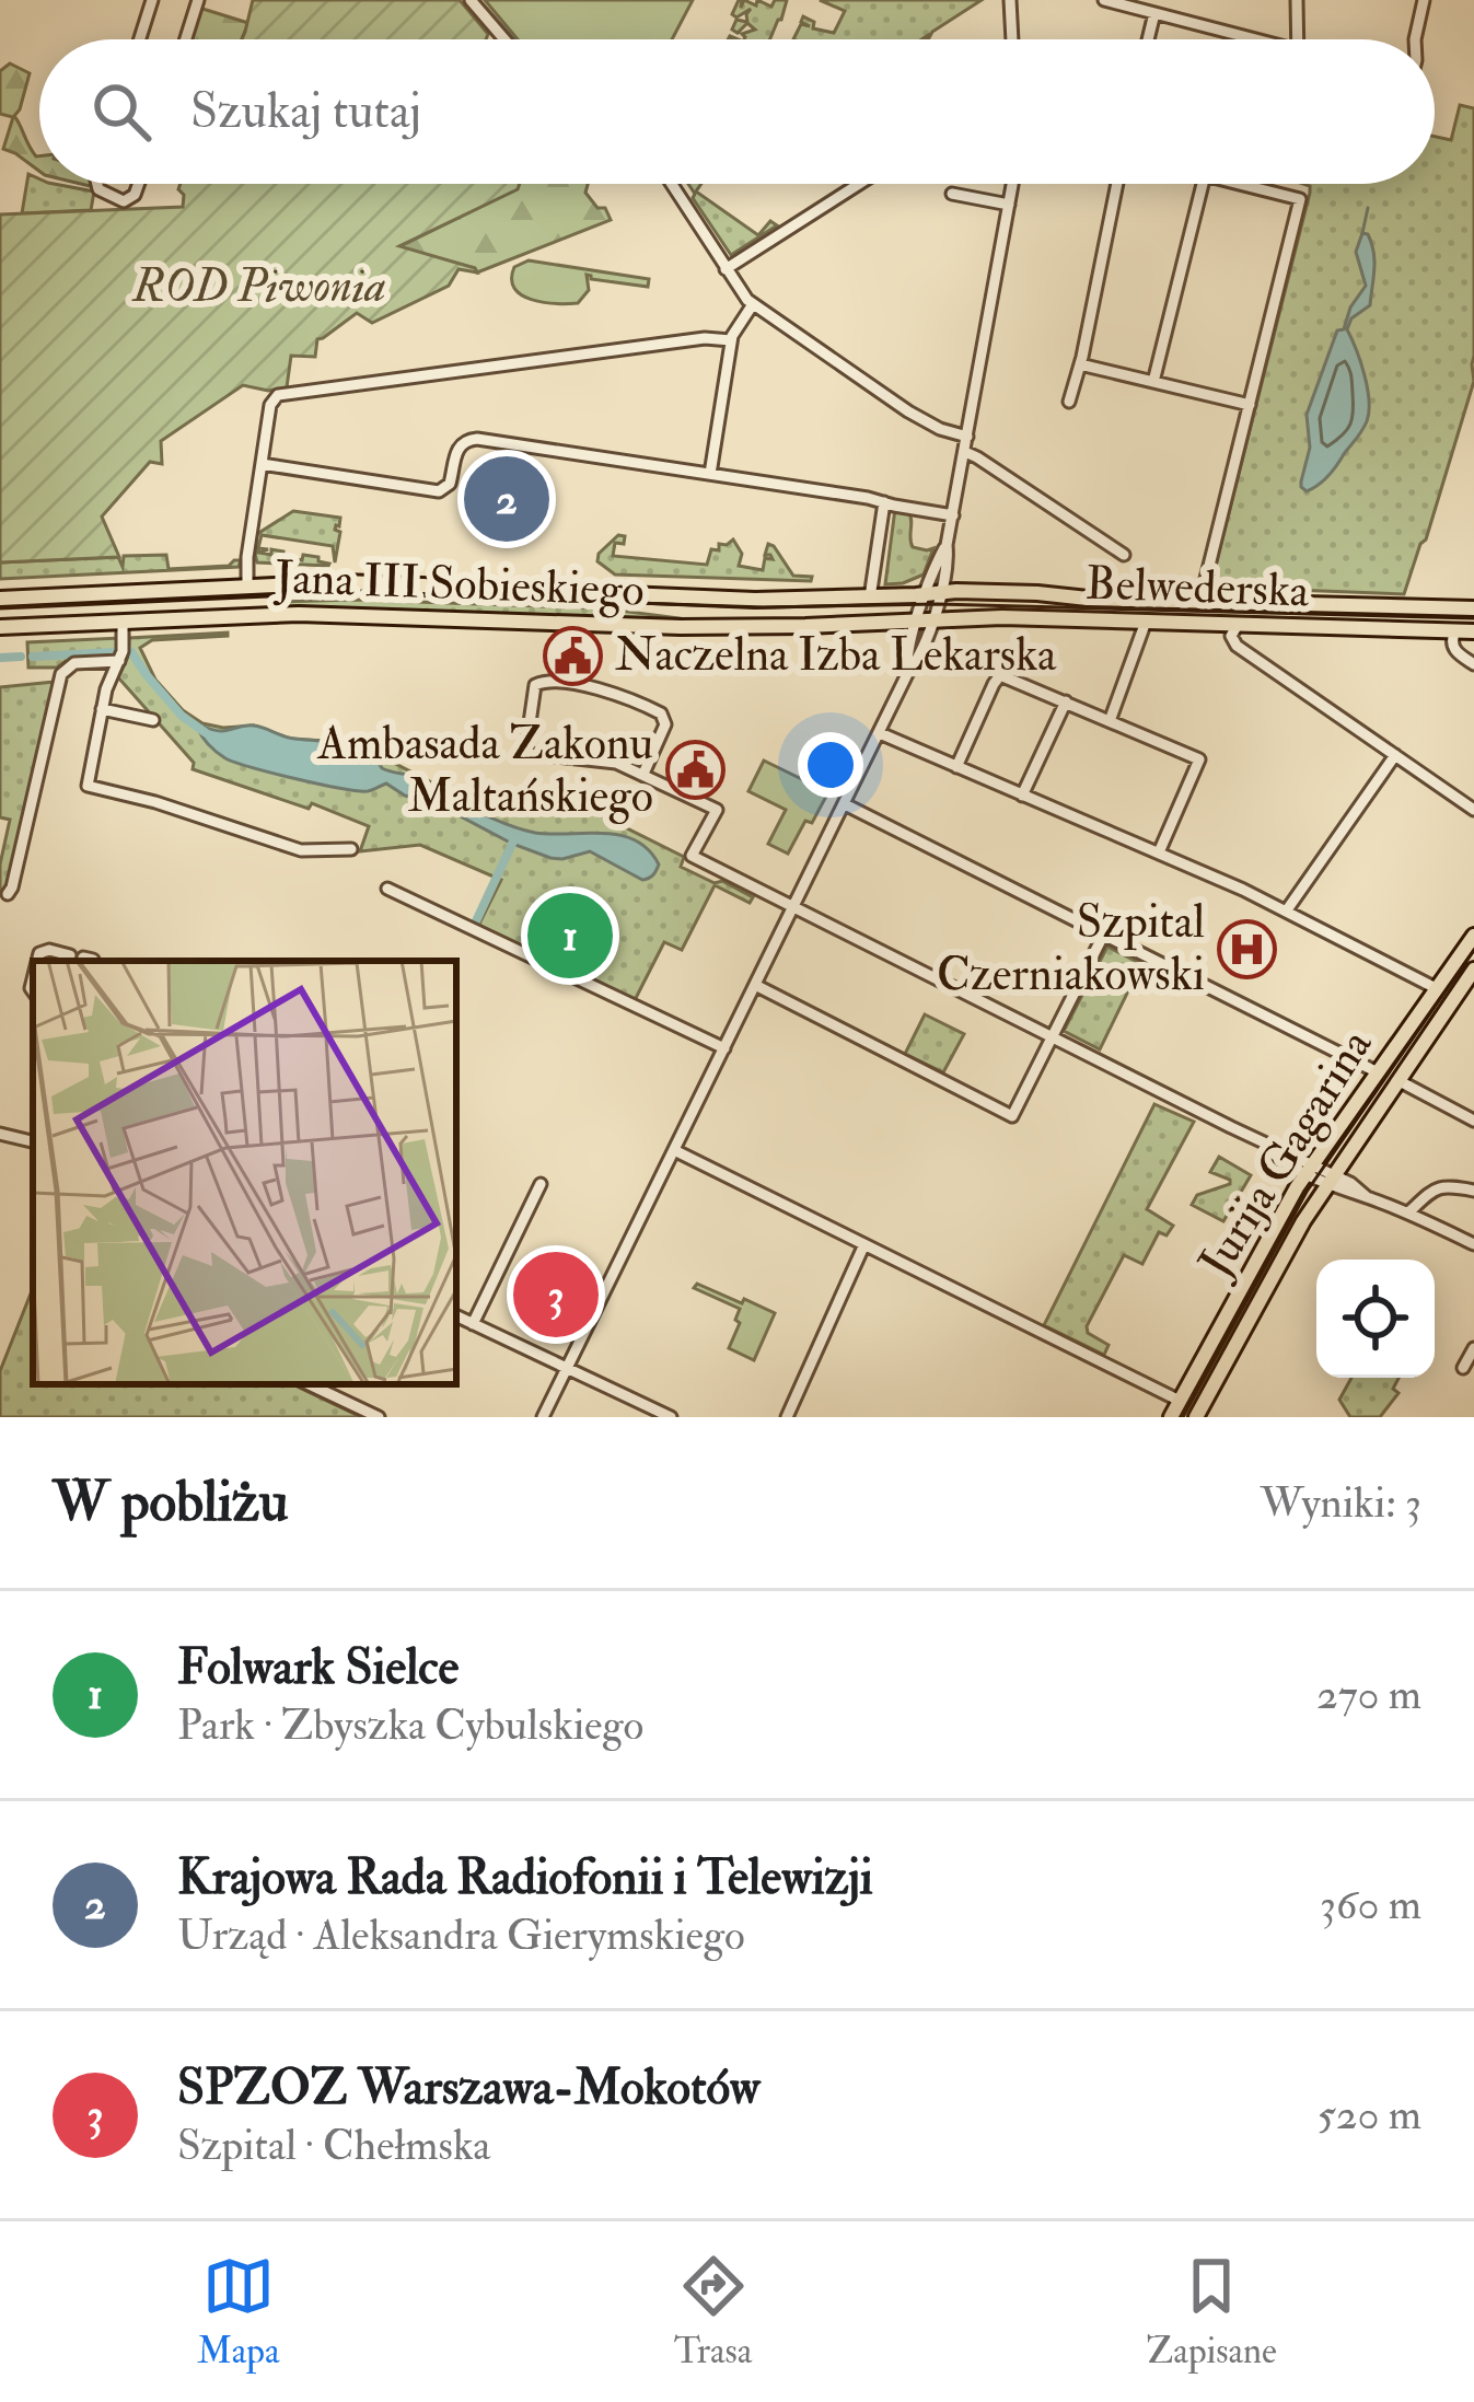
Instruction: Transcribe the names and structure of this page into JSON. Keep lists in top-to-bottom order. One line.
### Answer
{"streets":{"main road":["Jana III Sobieskiego","Belwederska","Jurija Gagarina"]},"crossings":[["Jana III Sobieskiego","Belwederska"]],"parks":["ROD Piwonia"],"places":{"public building":["Naczelna Izba Lekarska","Ambasada Zakonu Maltańskiego"],"hospital":["Szpital Czerniakowski"]},"page":{"search":"Szukaj tutaj","pins":["2","1","3"],"heading":["W pobliżu","Wyniki: 3"],"list":[{"mark":"1","name":"Folwark Sielce","note":"Park · Zbyszka Cybulskiego","value":"270 m"},{"mark":"2","name":"Krajowa Rada Radiofonii i Telewizji","note":"Urząd · Aleksandra Gierymskiego","value":"360 m"},{"mark":"3","name":"SPZOZ Warszawa-Mokotów","note":"Szpital · Chełmska","value":"520 m"}],"nav":["Mapa","Trasa","Zapisane"]}}
